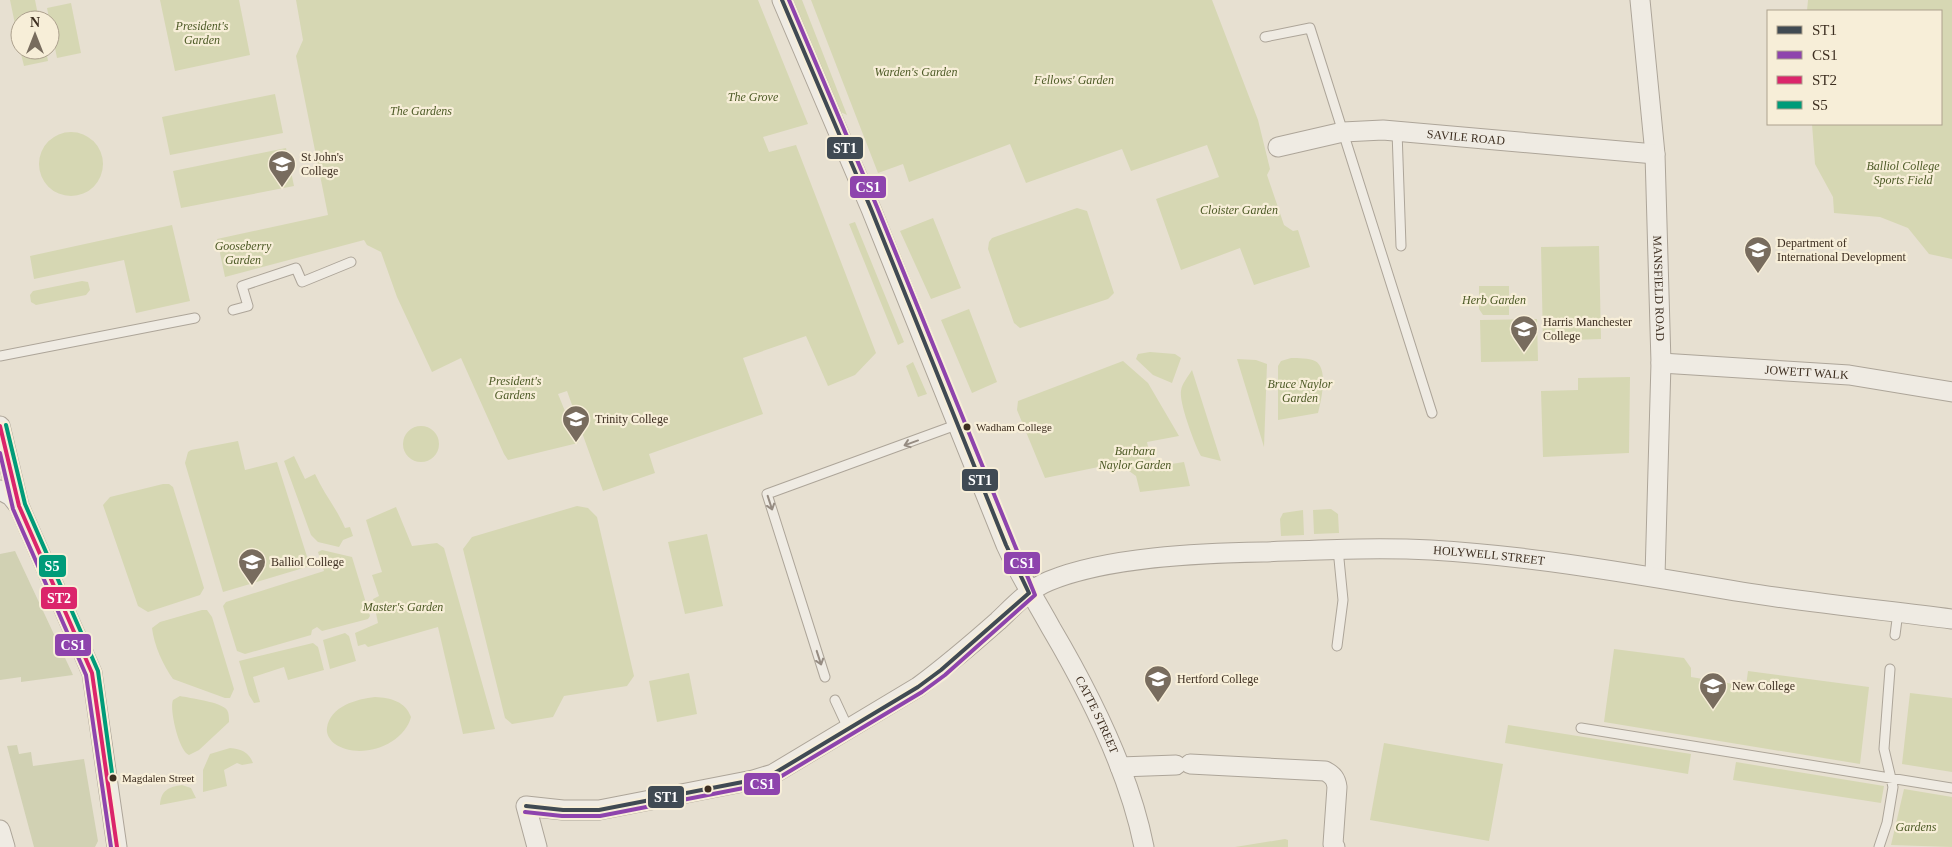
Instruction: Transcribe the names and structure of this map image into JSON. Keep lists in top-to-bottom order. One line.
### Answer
{"streets":{"street":["SAVILE ROAD","MANSFIELD ROAD","JOWETT WALK","HOLYWELL STREET","CATTE STREET"]},"crossings":[["SAVILE ROAD","MANSFIELD ROAD"],["MANSFIELD ROAD","JOWETT WALK"],["MANSFIELD ROAD","HOLYWELL STREET"],["HOLYWELL STREET","CATTE STREET"]],"parks":["President's Garden","Warden's Garden","Fellows' Garden","The Grove","The Gardens","Balliol College Sports Field","Cloister Garden","Gooseberry Garden","Herb Garden","President's Gardens","Bruce Naylor Garden","Barbara Naylor Garden","Master's Garden","Gardens"],"places":{"school or university":["St John's College","Department of International Development","Harris Manchester College","Trinity College","Balliol College","Hertford College","New College"],"other":["Wadham College","Magdalen Street"]},"lines":["transit line ST1","transit line CS1","transit line S5","transit line ST2"],"legend":["ST1","CS1","ST2","S5"],"north":"top"}
